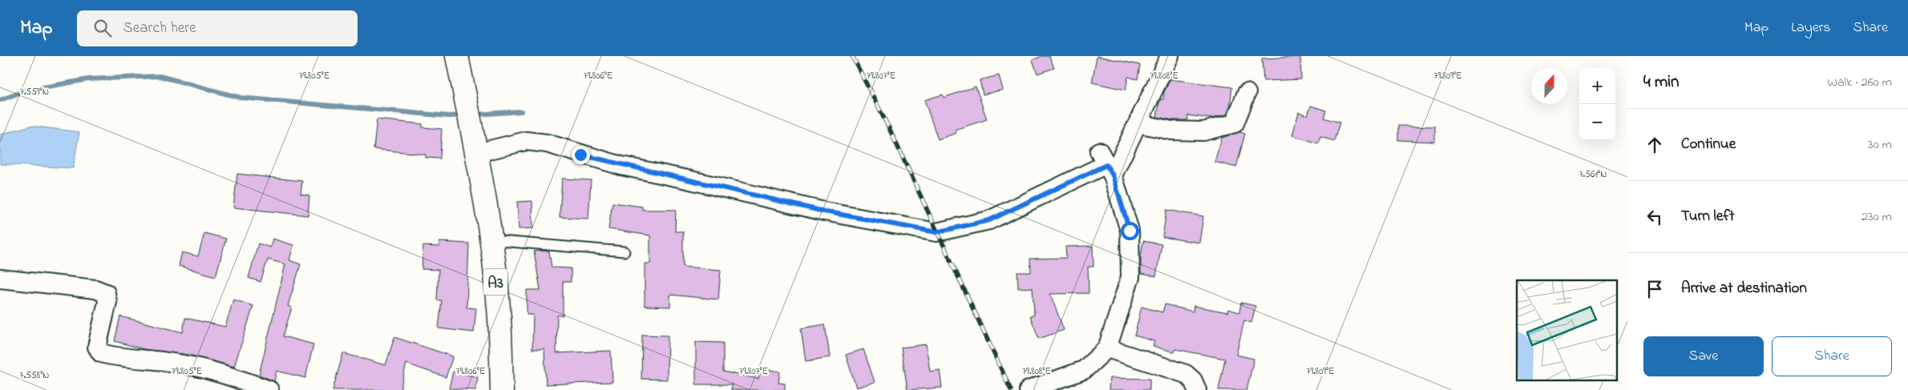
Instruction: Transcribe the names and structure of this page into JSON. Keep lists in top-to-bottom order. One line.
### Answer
{"streets":{"highway":["A3"]},"north":"top","page":{"header":"Map","search":"Search here","nav":["Map","Layers","Share"],"heading":["4 min","Walk · 260 m"],"map_buttons":["+","−"],"list":[["Continue","30 m"],["Turn left","230 m"],"Arrive at destination"],"buttons":["Save","Share"]},"coordinates":["79.805°E","79.806°E","79.807°E","79.808°E","79.809°E","7.559°N","7.561°N","7.558°N"]}
